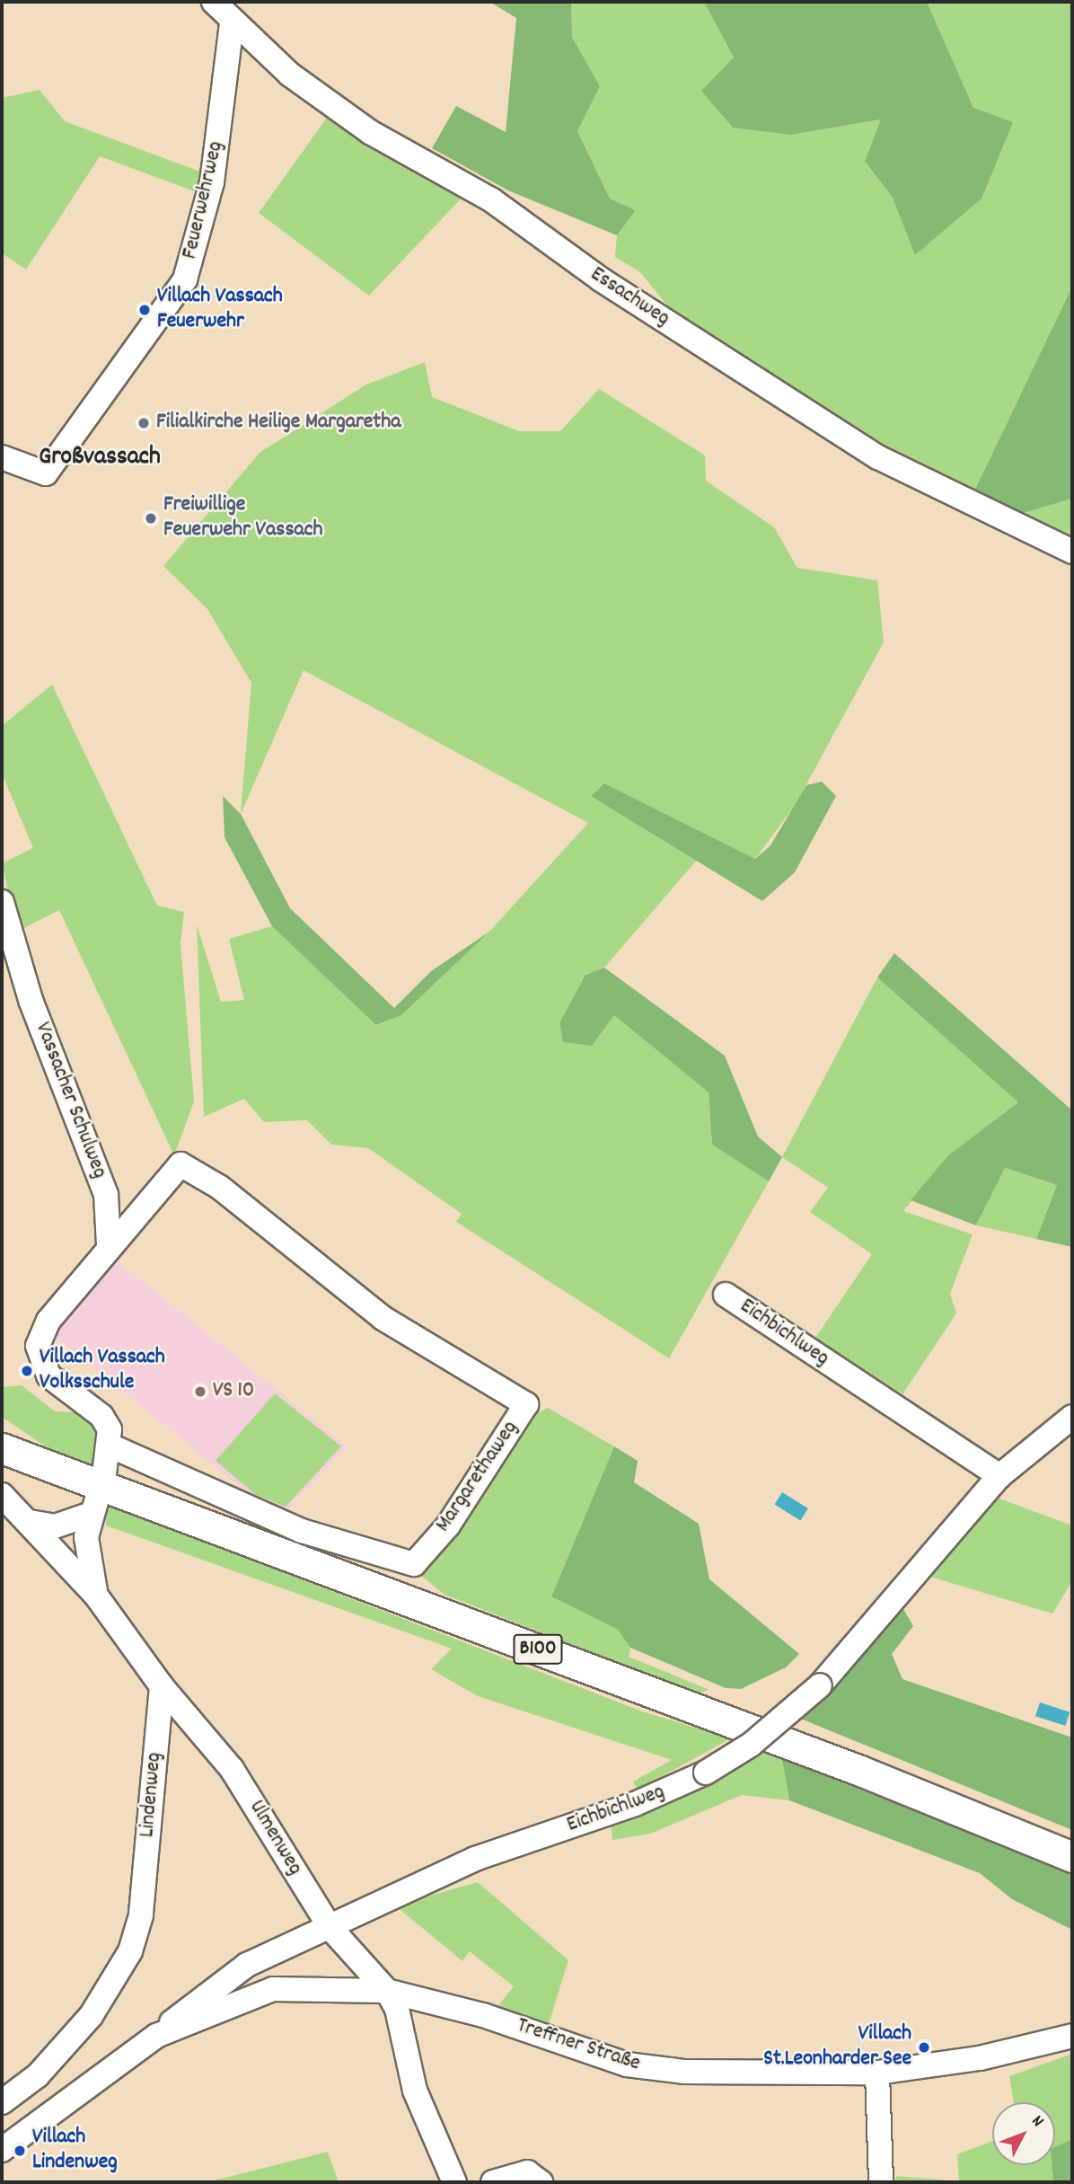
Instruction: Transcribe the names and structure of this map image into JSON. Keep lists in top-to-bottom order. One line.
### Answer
{"streets":{"main road":["B100"],"street":["Feuerwehrweg","Essachweg","Vassacher Schulweg","Eichbichlweg","Margarethaweg","Lindenweg","Ulmenweg","Treffner Straße"]},"crossings":[["Feuerwehrweg","Essachweg"],["Vassacher Schulweg","Margarethaweg"],["Eichbichlweg","Ulmenweg"],["Eichbichlweg","Treffner Straße"],["Lindenweg","Ulmenweg"],["Ulmenweg","Treffner Straße"]],"districts":["Großvassach"],"places":["Villach Vassach Feuerwehr","Filialkirche Heilige Margaretha","Freiwillige Feuerwehr Vassach","Villach Vassach Volksschule","VS 10","Villach St.Leonharder See","Villach Lindenweg"],"north":"top right"}
